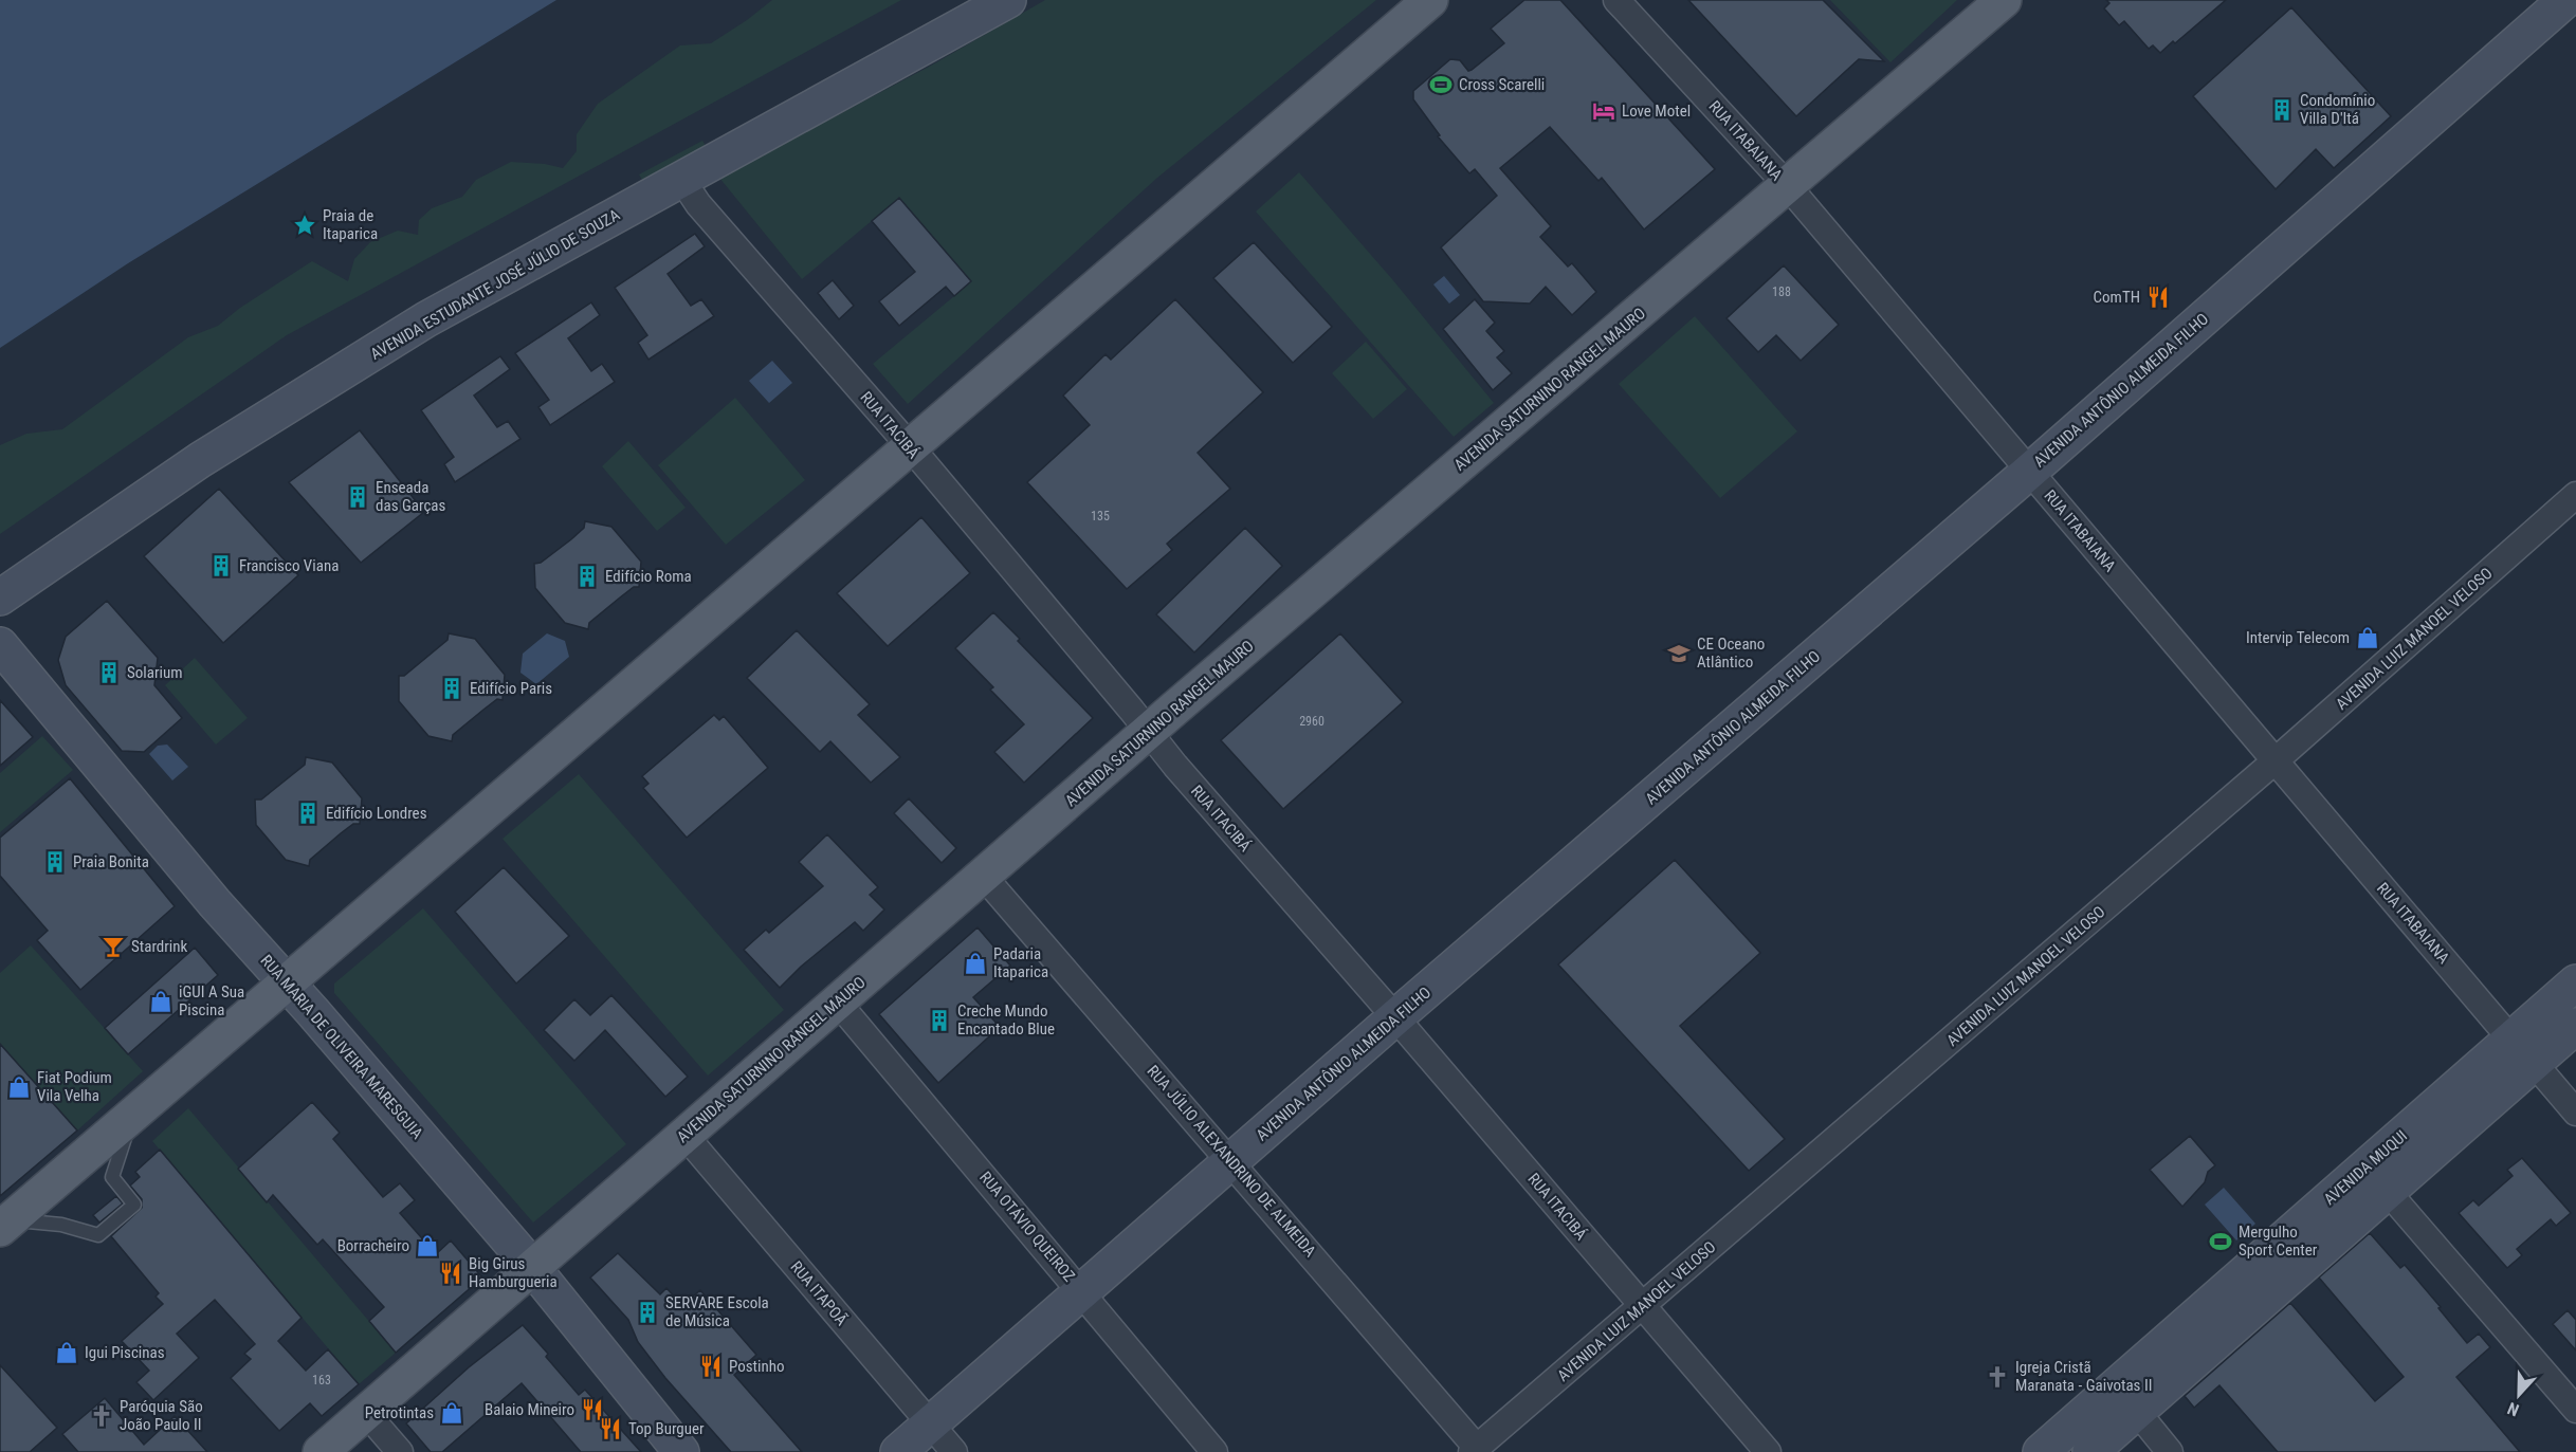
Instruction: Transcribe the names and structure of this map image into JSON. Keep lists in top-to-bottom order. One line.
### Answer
{"streets":{"main road":["AVENIDA SATURNINO RANGEL MAURO"],"street":["RUA ITABAIANA","AVENIDA ESTUDANTE JOSÉ JÚLIO DE SOUZA","AVENIDA ANTÔNIO ALMEIDA FILHO","RUA ITACIBÁ","AVENIDA LUIZ MANOEL VELOSO","RUA MARIA DE OLIVEIRA MARESGUIA","RUA JÚLIO ALEXANDRINO DE ALMEIDA","AVENIDA MUQUI","RUA OTÁVIO QUEIROZ","RUA ITAPOÃ"]},"crossings":[["RUA ITABAIANA","AVENIDA SATURNINO RANGEL MAURO"],["RUA ITABAIANA","AVENIDA ANTÔNIO ALMEIDA FILHO"],["RUA ITABAIANA","AVENIDA LUIZ MANOEL VELOSO"],["RUA ITABAIANA","AVENIDA MUQUI"],["AVENIDA ESTUDANTE JOSÉ JÚLIO DE SOUZA","RUA ITACIBÁ"],["AVENIDA SATURNINO RANGEL MAURO","RUA ITACIBÁ"],["AVENIDA SATURNINO RANGEL MAURO","RUA MARIA DE OLIVEIRA MARESGUIA"],["AVENIDA SATURNINO RANGEL MAURO","RUA JÚLIO ALEXANDRINO DE ALMEIDA"],["AVENIDA SATURNINO RANGEL MAURO","RUA OTÁVIO QUEIROZ"],["AVENIDA SATURNINO RANGEL MAURO","RUA ITAPOÃ"],["AVENIDA ANTÔNIO ALMEIDA FILHO","RUA ITACIBÁ"],["AVENIDA ANTÔNIO ALMEIDA FILHO","RUA JÚLIO ALEXANDRINO DE ALMEIDA"],["AVENIDA ANTÔNIO ALMEIDA FILHO","RUA OTÁVIO QUEIROZ"],["AVENIDA ANTÔNIO ALMEIDA FILHO","RUA ITAPOÃ"],["RUA ITACIBÁ","AVENIDA LUIZ MANOEL VELOSO"],["AVENIDA LUIZ MANOEL VELOSO","RUA JÚLIO ALEXANDRINO DE ALMEIDA"]],"places":{"sports":["Cross Scarelli","Mergulho Sport Center"],"building":["Condomínio Villa D'Itá","Enseada das Garças","Francisco Viana","Edifício Roma","Solarium","Edifício Paris","Edifício Londres","Praia Bonita","Creche Mundo Encantado Blue","SERVARE Escola de Música"],"hotel":["Love Motel"],"place":["Praia de Itaparica"],"restaurant":["ComTH","Big Girus Hamburgueria","Postinho","Balaio Mineiro","Top Burguer"],"shop":["Intervip Telecom","Padaria Itaparica","iGUI A Sua Piscina","Fiat Podium Vila Velha","Borracheiro","Igui Piscinas","Petrotintas"],"school or university":["CE Oceano Atlântico"],"bar":["Stardrink"],"church":["Igreja Cristã Maranata - Gaivotas II","Paróquia São João Paulo II"]},"house_numbers":["188","135","2960","163"],"north":"bottom"}
